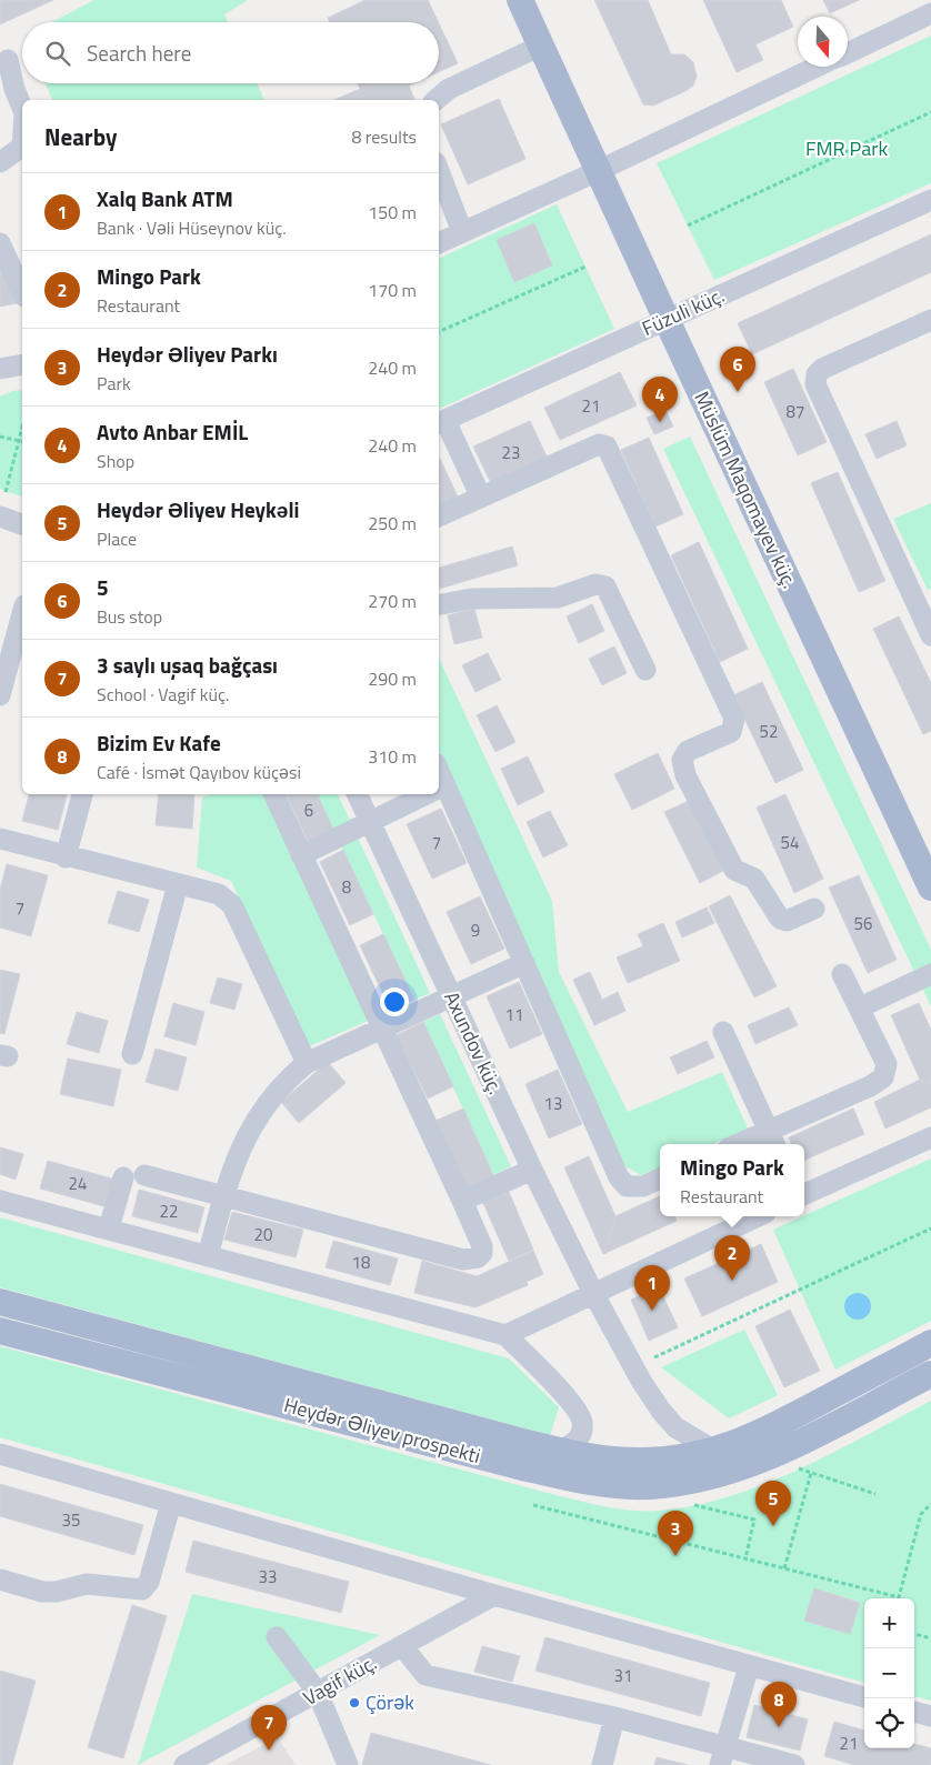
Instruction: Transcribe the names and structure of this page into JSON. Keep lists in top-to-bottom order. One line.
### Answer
{"streets":{"main road":["Müslüm Maqomayev küç.","Heydər Əliyev prospekti"],"street":["Füzuli küç.","Axundov küç.","Vagif küç."]},"crossings":[["Füzuli küç.","Müslüm Maqomayev küç."],["Axundov küç.","Heydər Əliyev prospekti"]],"parks":["FMR Park"],"places":["Çörək"],"house_numbers":["21","87","23","52","6","7","54","8","7","56","9","11","13","24","22","20","18","35","33","31","21"],"north":"bottom","page":{"search":"Search here","heading":["Nearby","8 results"],"list":[{"mark":"1","name":"Xalq Bank ATM","note":"Bank · Vəli Hüseynov küç.","value":"150 m"},{"mark":"2","name":"Mingo Park","note":"Restaurant","value":"170 m"},{"mark":"3","name":"Heydər Əliyev Parkı","note":"Park","value":"240 m"},{"mark":"4","name":"Avto Anbar EMİL","note":"Shop","value":"240 m"},{"mark":"5","name":"Heydər Əliyev Heykəli","note":"Place","value":"250 m"},{"mark":"6","name":"5","note":"Bus stop","value":"270 m"},{"mark":"7","name":"3 saylı uşaq bağçası","note":"School · Vagif küç.","value":"290 m"},{"mark":"8","name":"Bizim Ev Kafe","note":"Café · İsmət Qayıbov küçəsi","value":"310 m"}],"pins":["6","4","2","1","5","3","8","7"],"popup":["Mingo Park","Restaurant"],"map_buttons":["+","−"]}}
